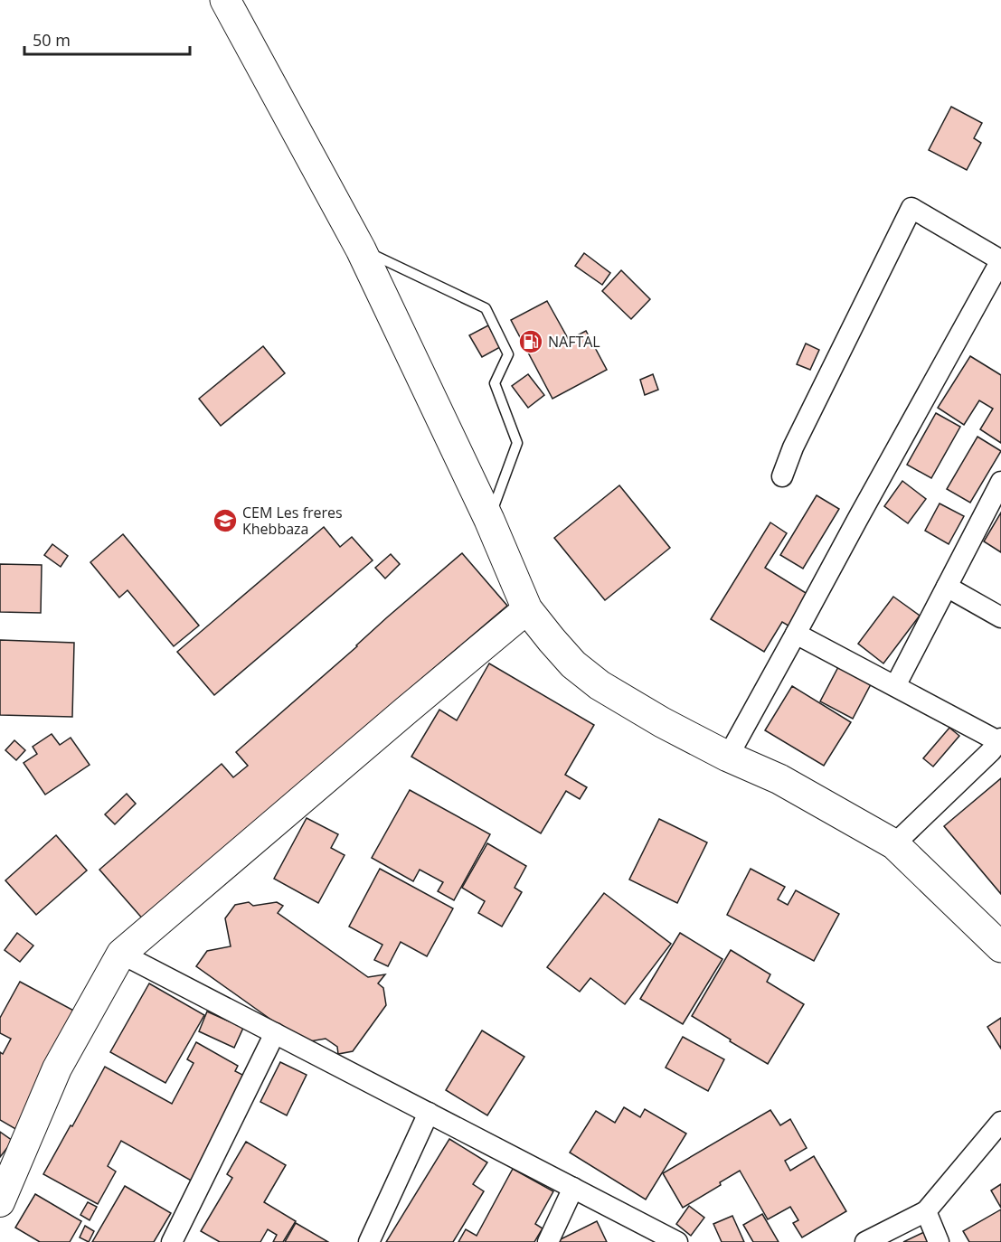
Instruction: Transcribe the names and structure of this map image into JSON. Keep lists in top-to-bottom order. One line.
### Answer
{"places":{"fuel station":["NAFTAL"],"school or university":["CEM Les freres Khebbaza"]},"scale_bar":"50 m"}
